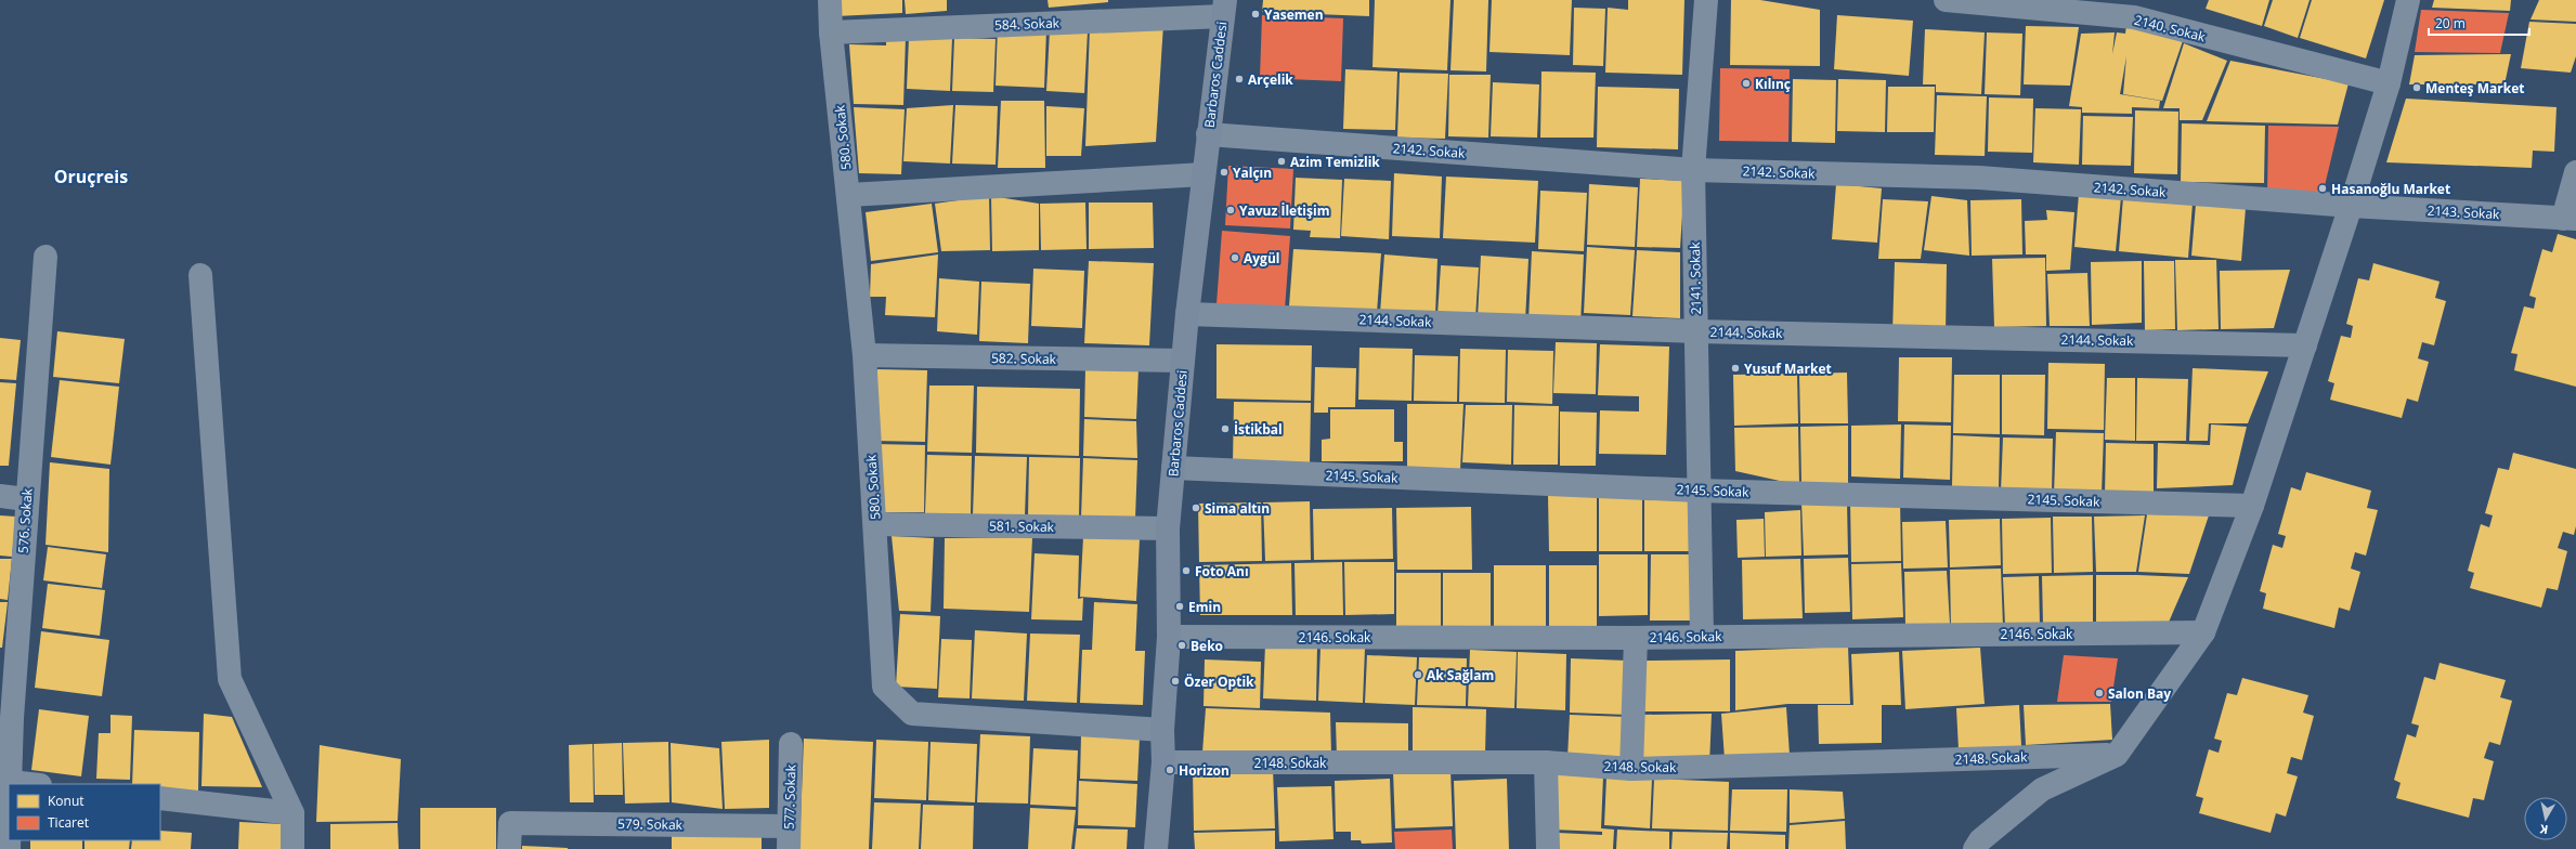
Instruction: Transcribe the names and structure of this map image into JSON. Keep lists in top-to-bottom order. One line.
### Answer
{"streets":{"main road":["Barbaros Caddesi"],"street":["584. Sokak","2140. Sokak","580. Sokak","2142. Sokak","2143. Sokak","2141. Sokak","2144. Sokak","582. Sokak","2145. Sokak","576. Sokak","581. Sokak","2146. Sokak","2148. Sokak","577. Sokak","579. Sokak"]},"crossings":[["584. Sokak","Barbaros Caddesi"],["584. Sokak","580. Sokak"],["Barbaros Caddesi","580. Sokak"],["Barbaros Caddesi","2142. Sokak"],["Barbaros Caddesi","2144. Sokak"],["Barbaros Caddesi","582. Sokak"],["Barbaros Caddesi","2145. Sokak"],["Barbaros Caddesi","581. Sokak"],["Barbaros Caddesi","2146. Sokak"],["Barbaros Caddesi","2148. Sokak"],["580. Sokak","582. Sokak"],["580. Sokak","581. Sokak"],["2142. Sokak","2143. Sokak"],["2142. Sokak","2141. Sokak"],["2141. Sokak","2144. Sokak"],["2141. Sokak","2145. Sokak"],["2141. Sokak","2146. Sokak"],["577. Sokak","579. Sokak"]],"districts":["Oruçreis"],"places":["Yasemen","Arçelik","Kılınç","Menteş Market","Azim Temizlik","Yalçın","Hasanoğlu Market","Yavuz İletişim","Aygül","Yusuf Market","İstikbal","Sima altın","Foto Anı","Emin","Beko","Ak Sağlam","Özer Optik","Salon Bay","Horizon"],"legend":["Konut","Ticaret"],"scale_bar":"20 m","north":"bottom"}
